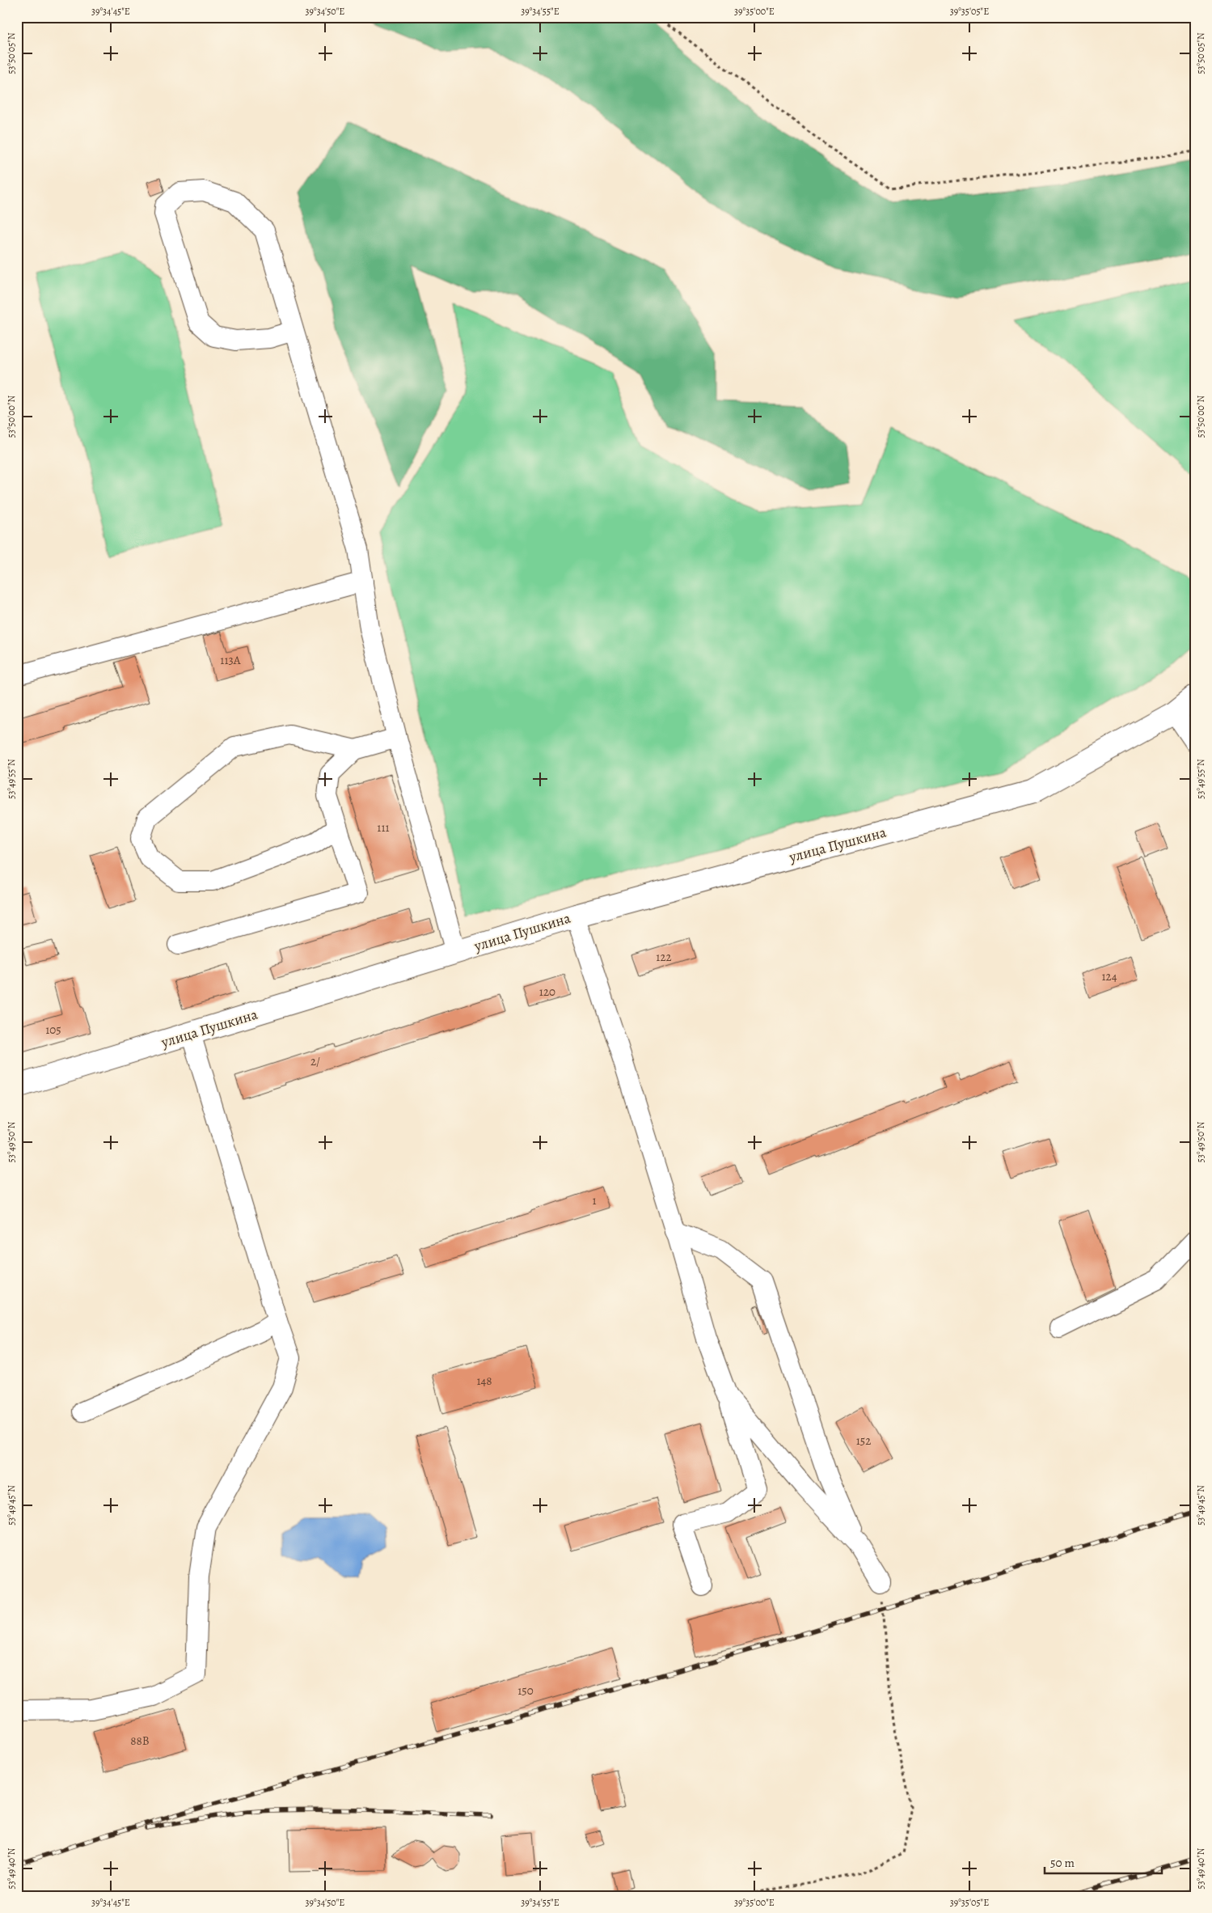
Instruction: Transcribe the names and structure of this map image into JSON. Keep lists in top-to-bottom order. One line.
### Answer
{"streets":{"main road":["улица Пушкина"]},"house_numbers":["113А","111","122","124","120","105","2/","1","148","152","150","88В"],"scale_bar":"50 m","coordinates":["39°34'45\"E","39°34'50\"E","39°34'55\"E","39°35'00\"E","39°35'05\"E","53°50'05\"N","53°50'00\"N","53°49'55\"N","53°49'50\"N","53°49'45\"N","53°49'40\"N"]}
